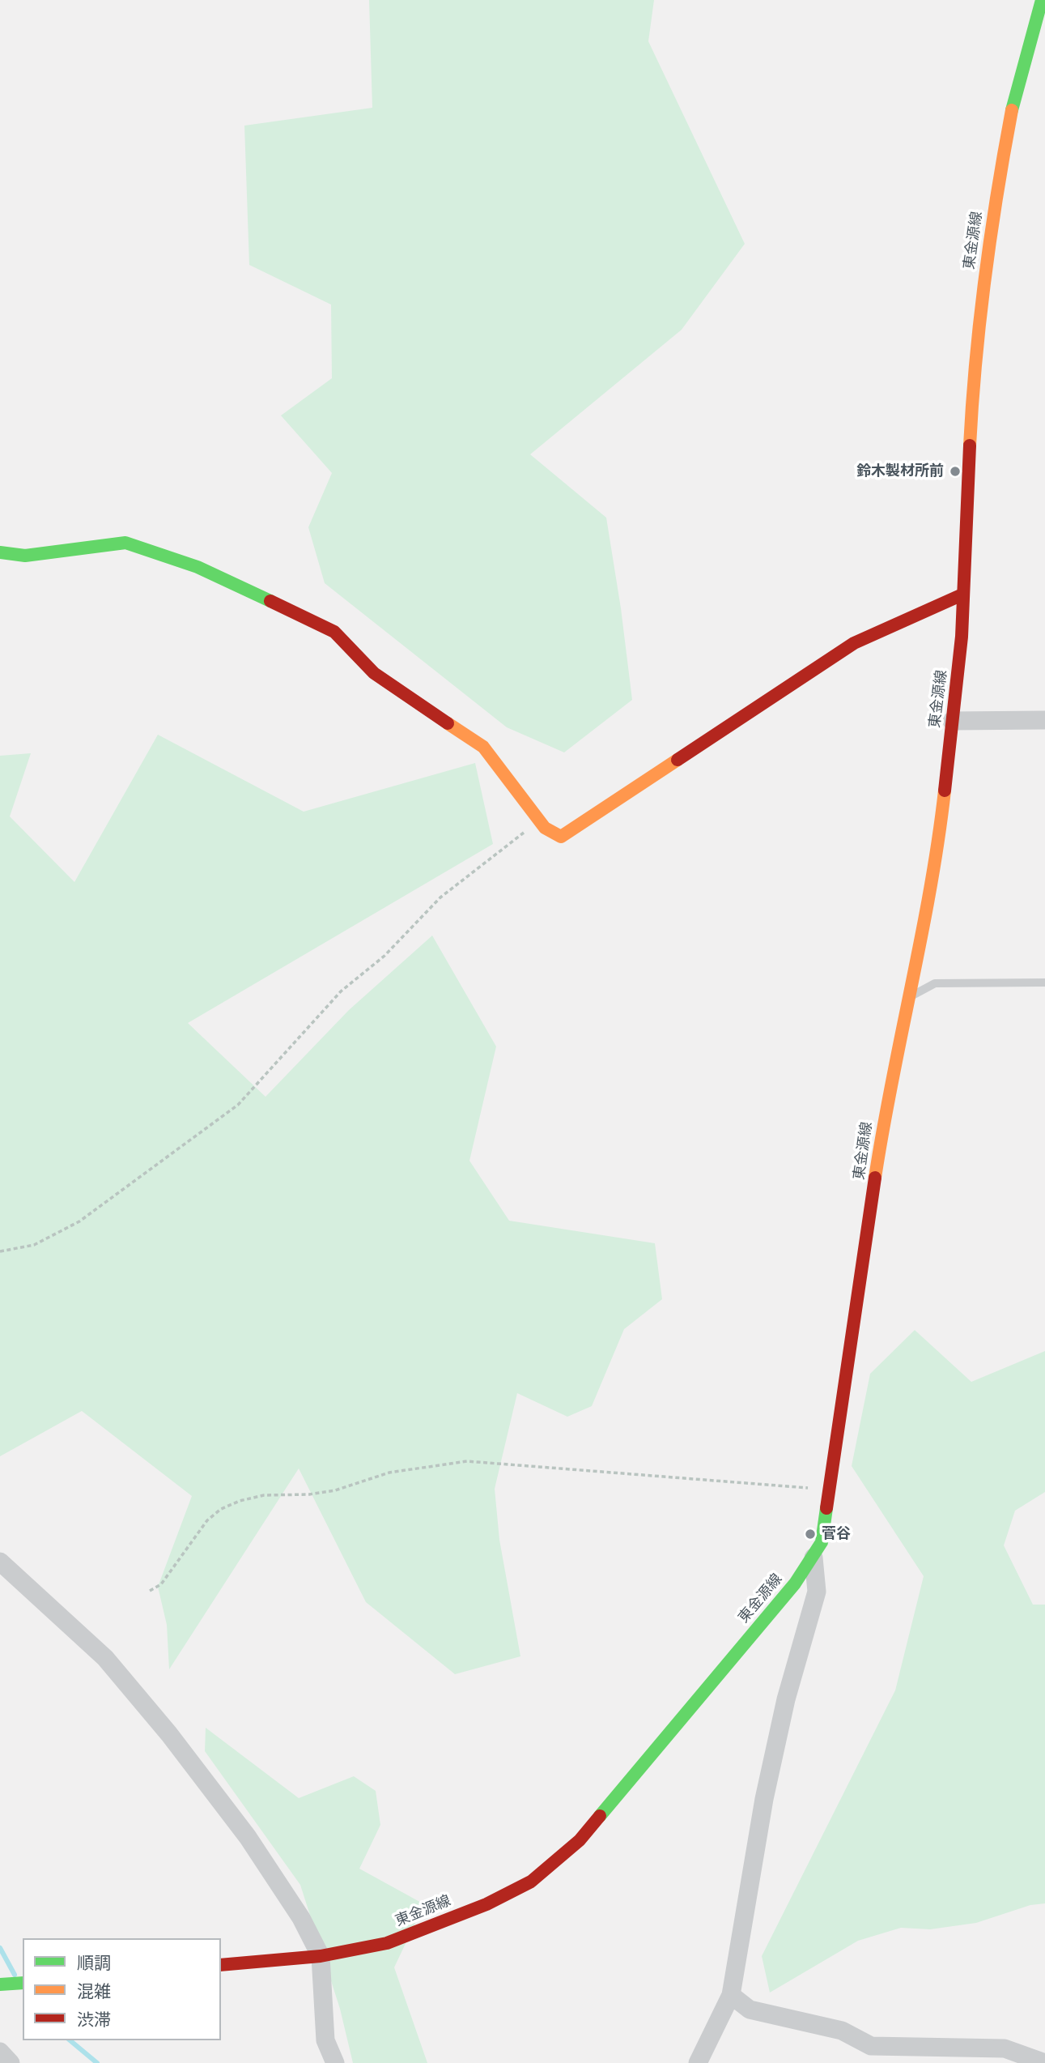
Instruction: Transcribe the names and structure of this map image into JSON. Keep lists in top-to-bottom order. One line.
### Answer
{"streets":{"main road":["東金源線"]},"places":["鈴木製材所前","菅谷"],"legend":["順調","混雑","渋滞"]}
